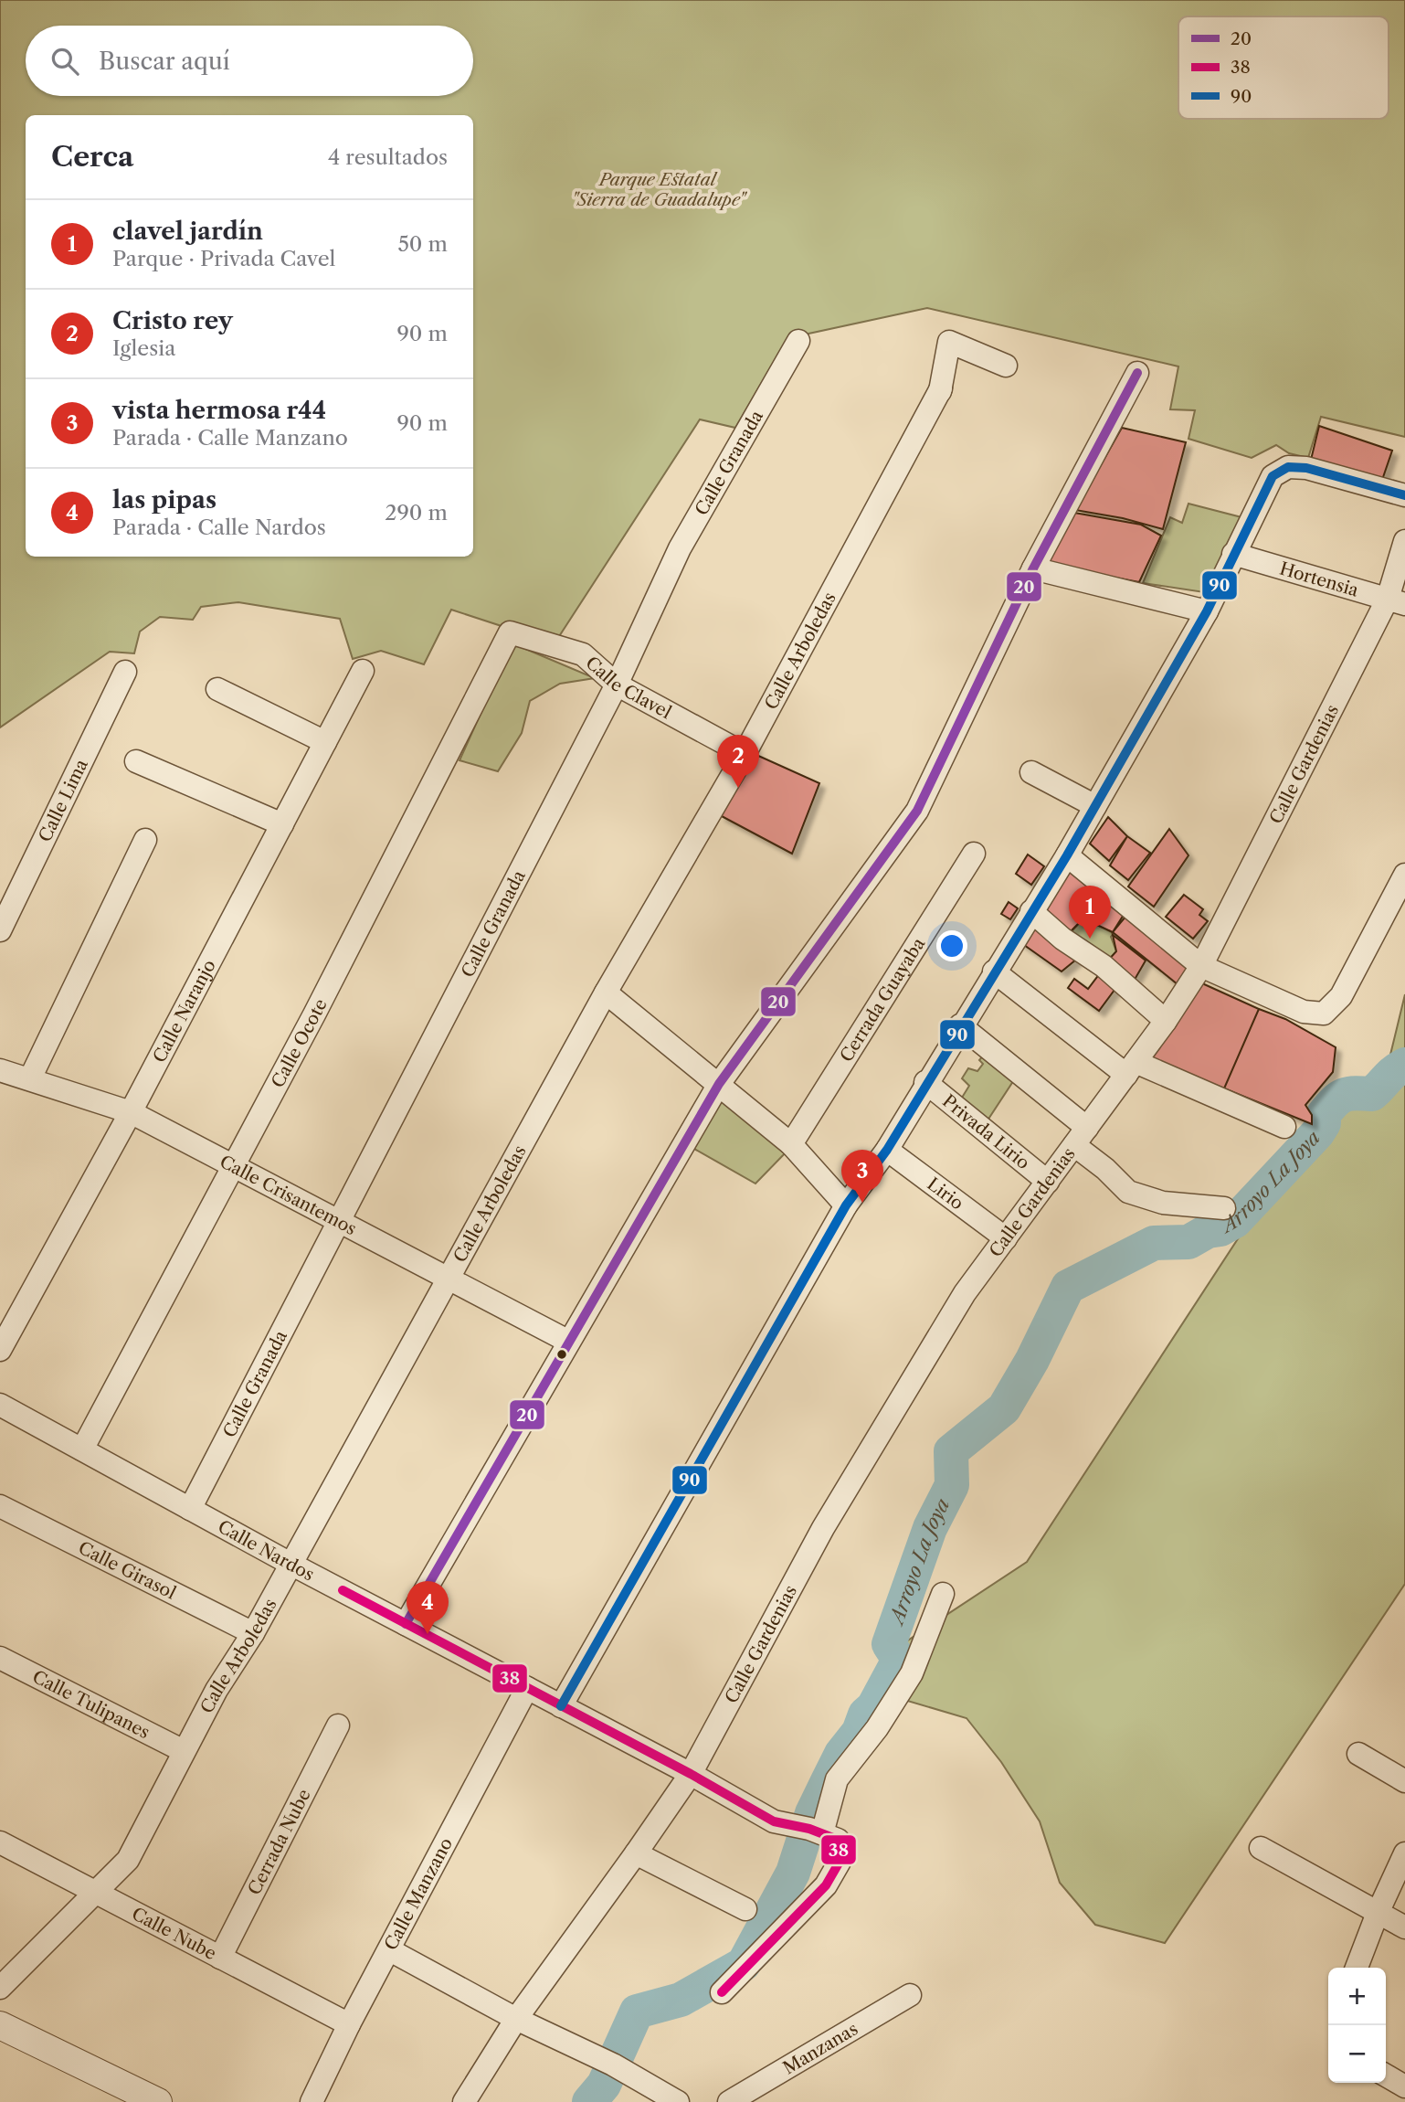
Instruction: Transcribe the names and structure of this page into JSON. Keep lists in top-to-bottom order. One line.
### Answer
{"streets":{"street":["Calle Granada","Hortensia","Calle Arboledas","Calle Clavel","Calle Gardenias","Calle Lima","Cerrada Guayaba","Calle Naranjo","Calle Ocote","Privada Lirio","Lirio","Calle Crisantemos","Calle Nardos","Calle Girasol","Calle Tulipanes","Cerrada Nube","Calle Manzano","Calle Nube","Manzanas"]},"crossings":[["Calle Granada","Calle Clavel"],["Calle Granada","Calle Crisantemos"],["Calle Granada","Calle Nardos"],["Hortensia","Calle Gardenias"],["Calle Arboledas","Calle Clavel"],["Calle Arboledas","Calle Crisantemos"],["Calle Arboledas","Calle Nardos"],["Calle Arboledas","Calle Girasol"],["Calle Arboledas","Calle Tulipanes"],["Calle Arboledas","Calle Nube"],["Calle Clavel","Calle Ocote"],["Calle Gardenias","Privada Lirio"],["Calle Gardenias","Lirio"],["Calle Gardenias","Calle Nardos"],["Calle Naranjo","Calle Crisantemos"],["Calle Ocote","Calle Crisantemos"],["Calle Ocote","Calle Nardos"],["Calle Nardos","Calle Manzano"],["Cerrada Nube","Calle Nube"],["Calle Manzano","Calle Nube"]],"water":["Arroyo La Joya"],"parks":["Parque Estatal \"Sierra de Guadalupe\""],"lines":["transit line 20","transit line 90","transit line 38"],"legend":["20","38","90"],"page":{"search":"Buscar aquí","heading":["Cerca","4 resultados"],"list":[{"mark":"1","name":"clavel jardín","note":"Parque · Privada Cavel","value":"50 m"},{"mark":"2","name":"Cristo rey","note":"Iglesia","value":"90 m"},{"mark":"3","name":"vista hermosa r44","note":"Parada · Calle Manzano","value":"90 m"},{"mark":"4","name":"las pipas","note":"Parada · Calle Nardos","value":"290 m"}],"pins":["2","1","3","4"],"map_buttons":["+","−"]}}
